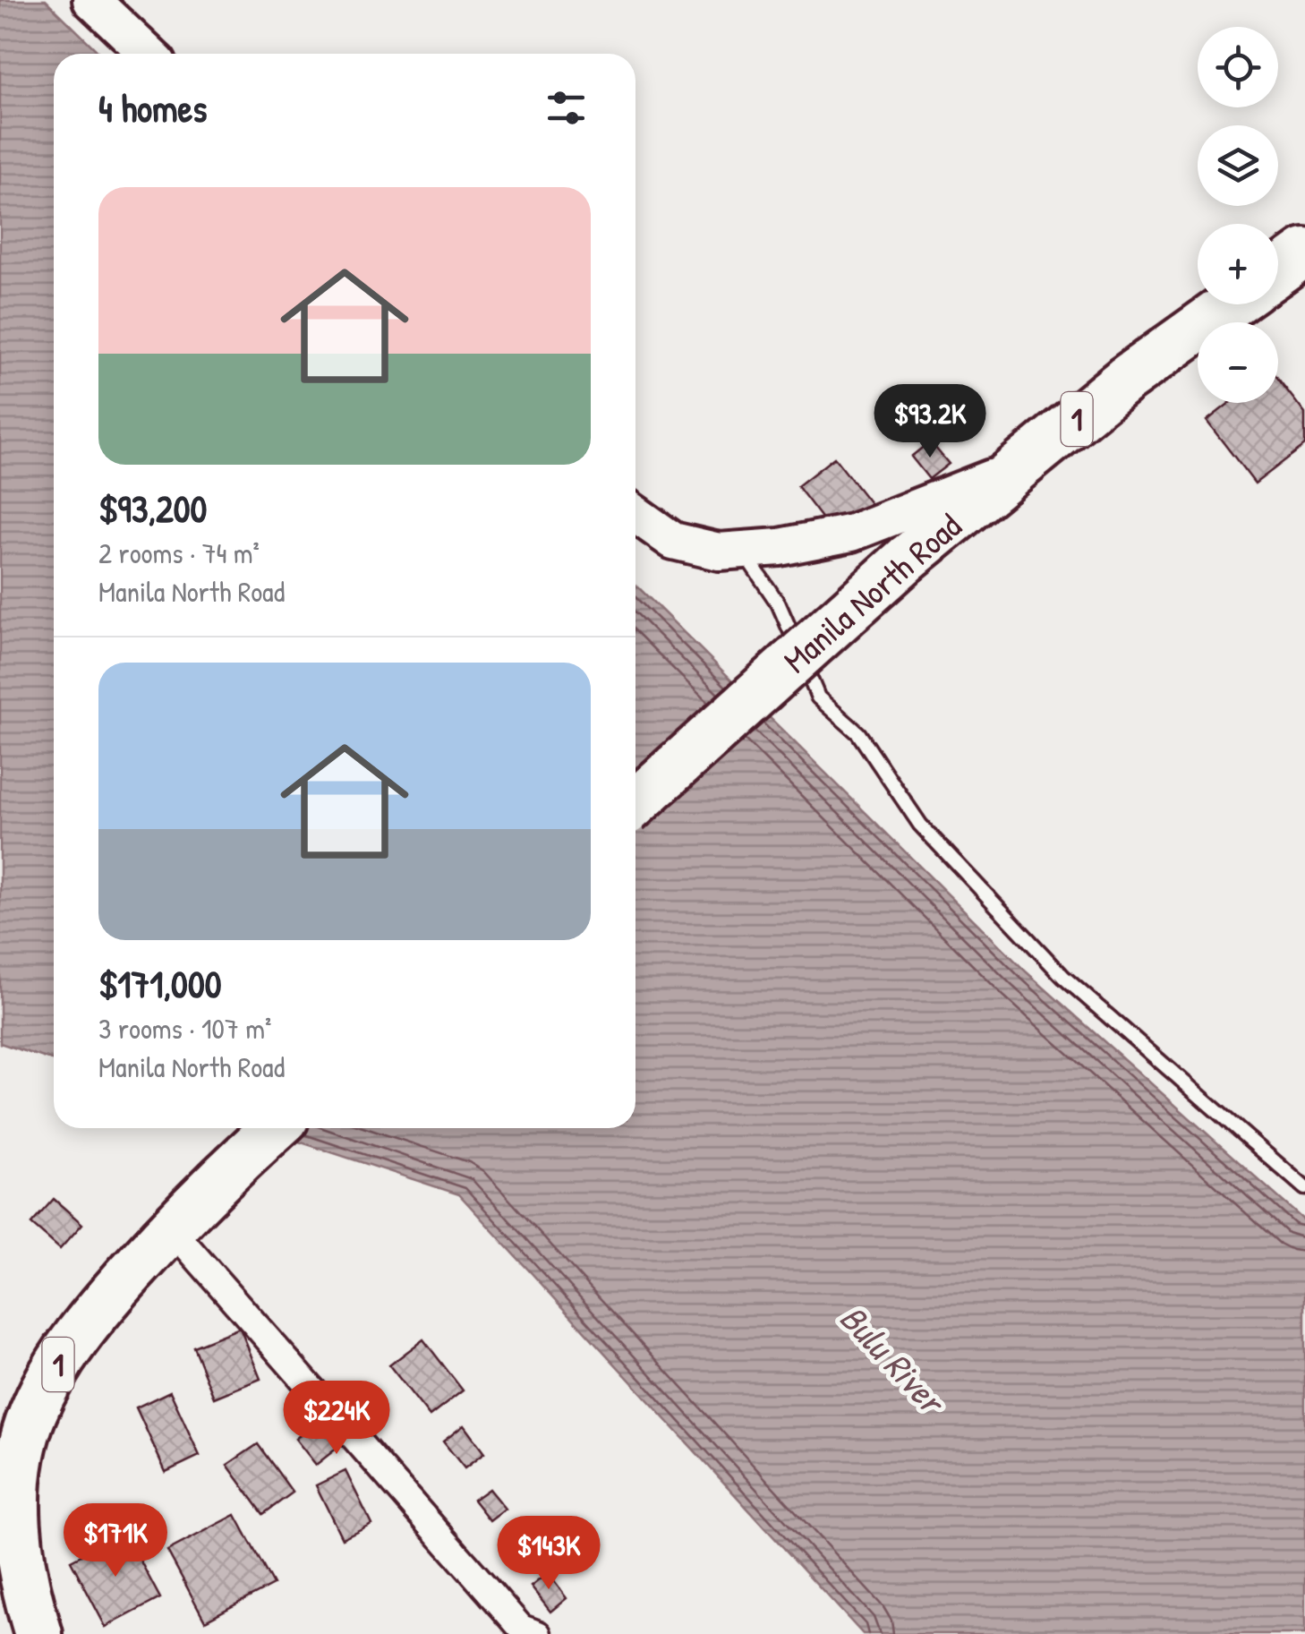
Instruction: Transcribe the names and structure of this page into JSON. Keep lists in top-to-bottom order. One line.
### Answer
{"streets":{"highway":["1","Manila North Road"]},"water":["Bulu River"],"page":{"map_buttons":["+","−"],"heading":"4 homes","list":[{"name":"$93,200","note":"2 rooms · 74 m² · Manila North Road"},{"name":"$171,000","note":"3 rooms · 107 m² · Manila North Road"}],"price":["$93.2K","$224K","$171K","$143K"]}}
